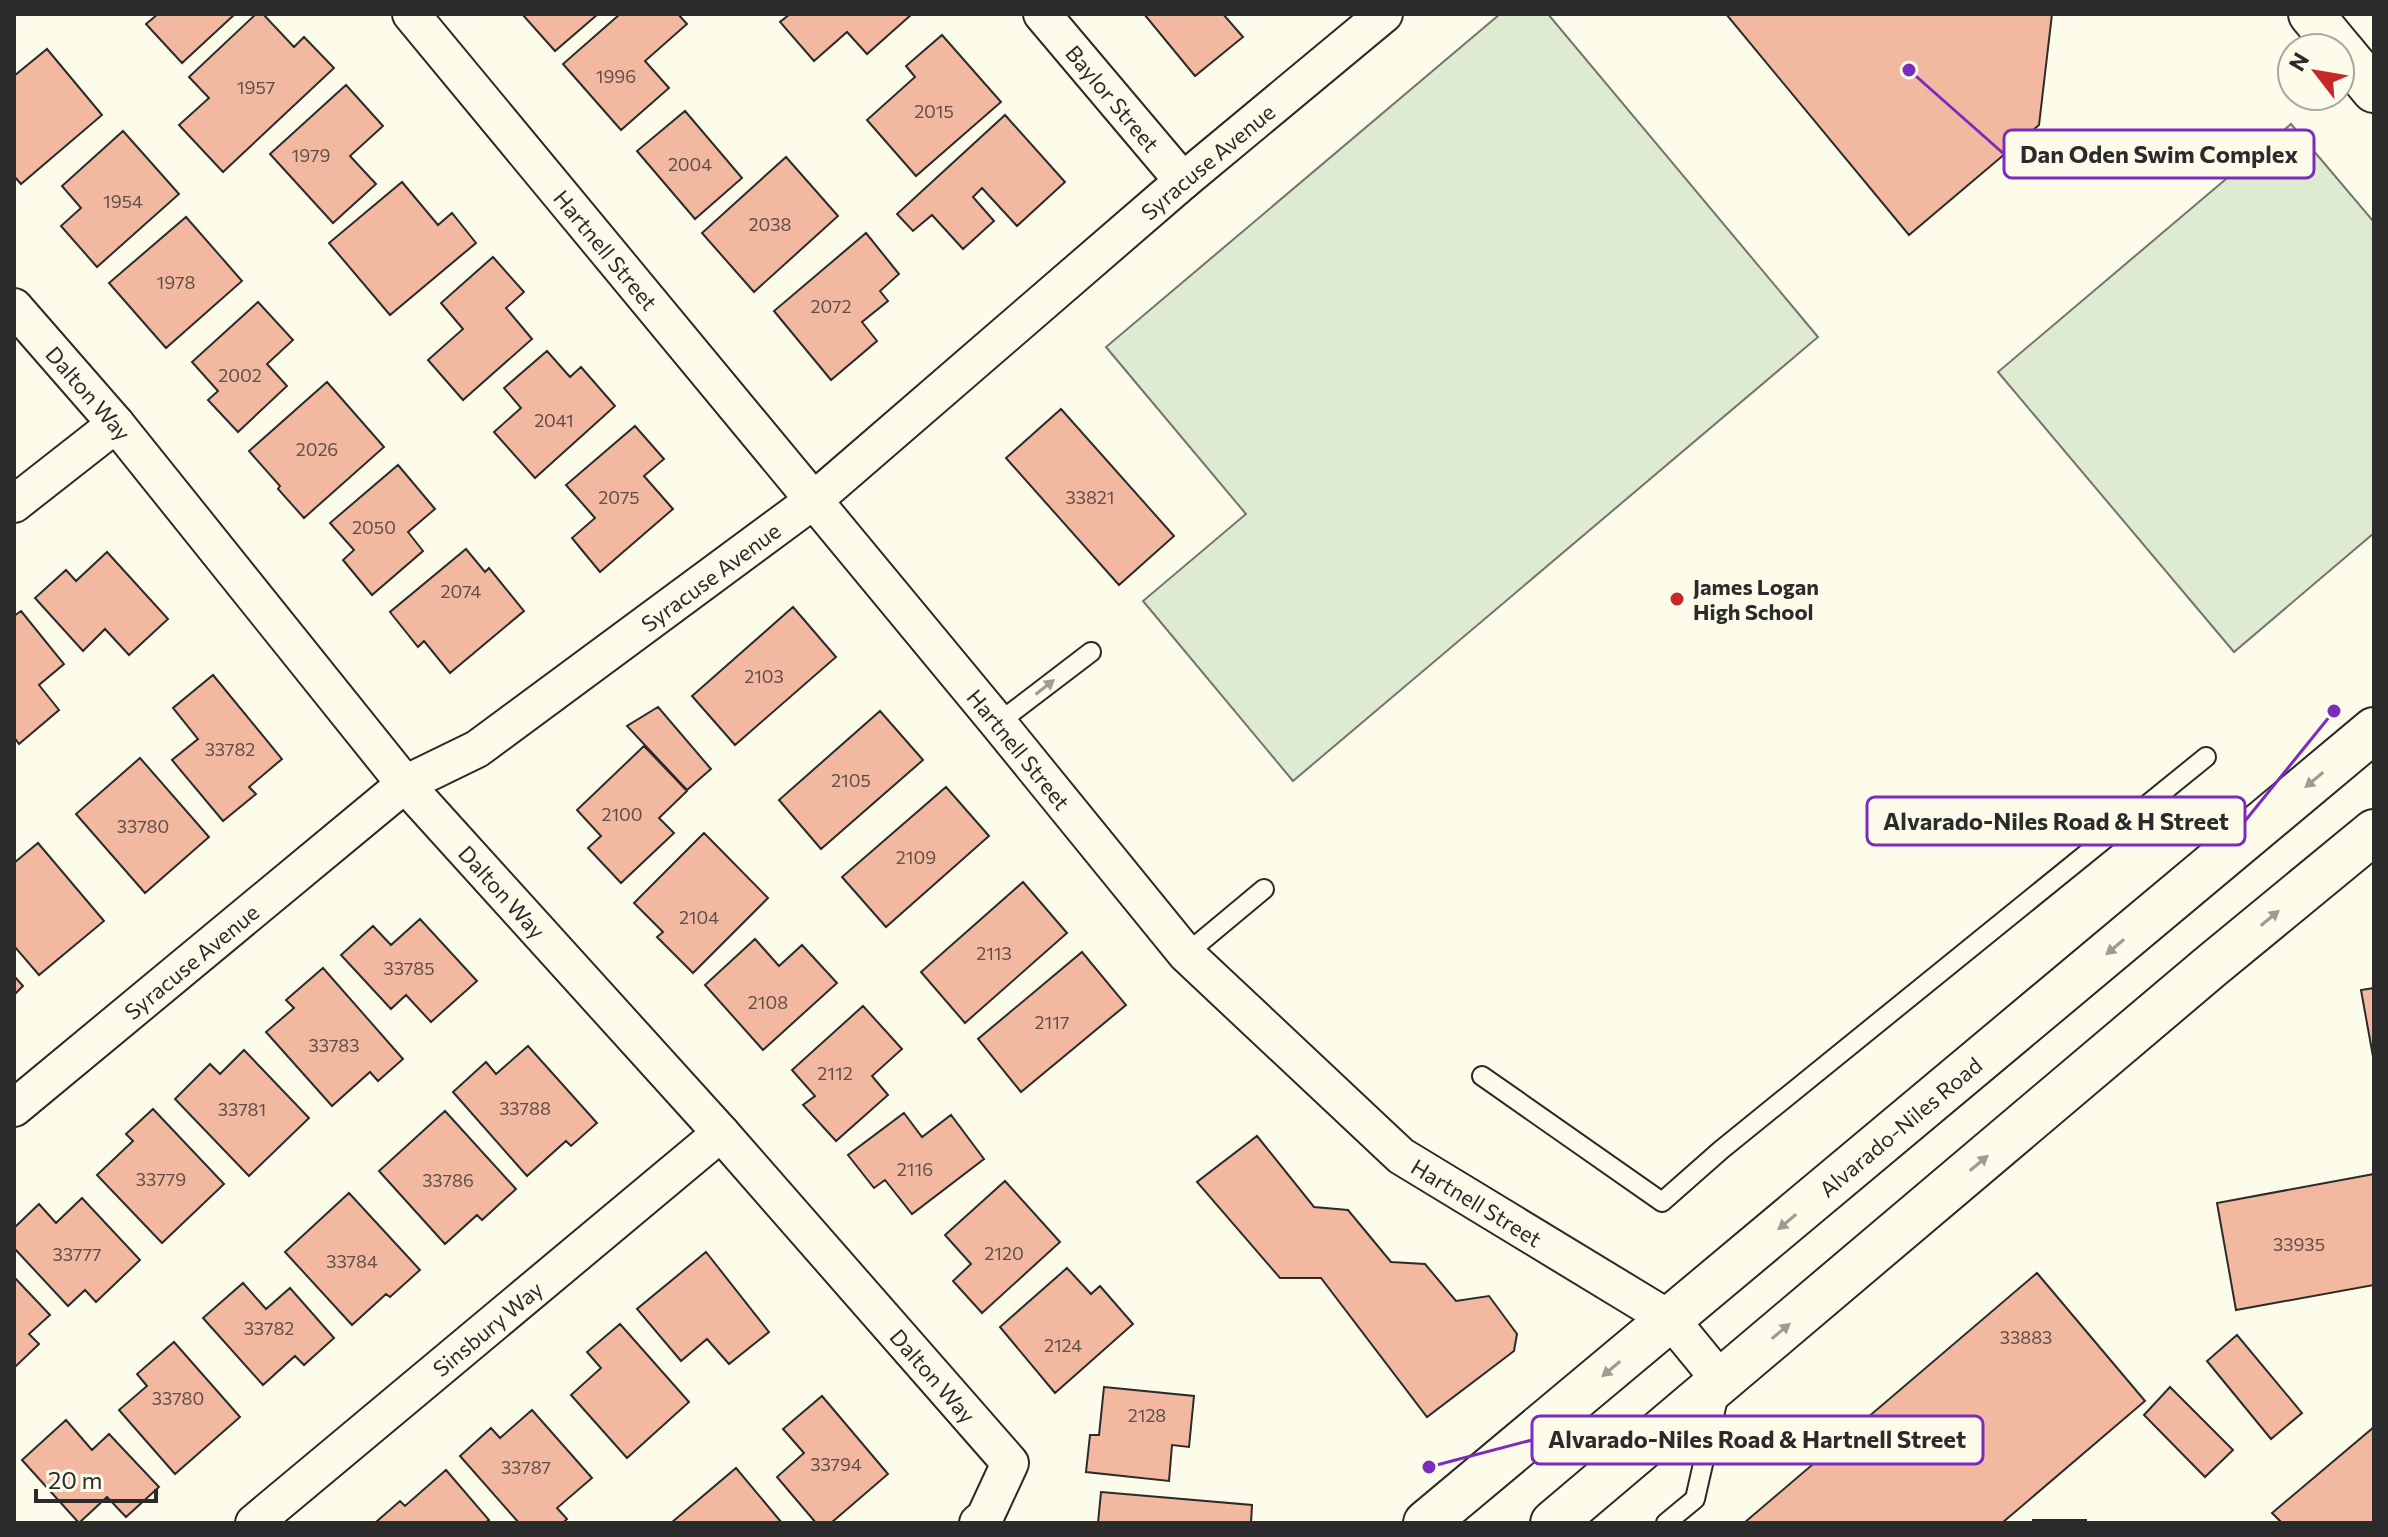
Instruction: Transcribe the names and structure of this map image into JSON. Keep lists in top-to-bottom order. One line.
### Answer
{"streets":{"main road":["Alvarado-Niles Road"],"street":["Baylor Street","Syracuse Avenue","Hartnell Street","Dalton Way","Sinsbury Way"]},"crossings":[["Baylor Street","Syracuse Avenue"],["Syracuse Avenue","Hartnell Street"],["Syracuse Avenue","Dalton Way"],["Hartnell Street","Alvarado-Niles Road"],["Dalton Way","Sinsbury Way"]],"places":["Dan Oden Swim Complex","James Logan High School","Alvarado-Niles Road & H Street","Alvarado-Niles Road & Hartnell Street"],"house_numbers":["1996","1957","2015","1979","2004","1954","2038","1978","2072","2002","2041","2026","2075","33821","2050","2074","2103","33782","2105","2100","33780","2109","2104","2113","33785","2108","2117","33783","2112","33788","33781","2116","33779","33786","33935","2120","33777","33784","33782","33883","2124","33780","2128","33794","33787"],"scale_bar":"20 m","north":"top left"}
